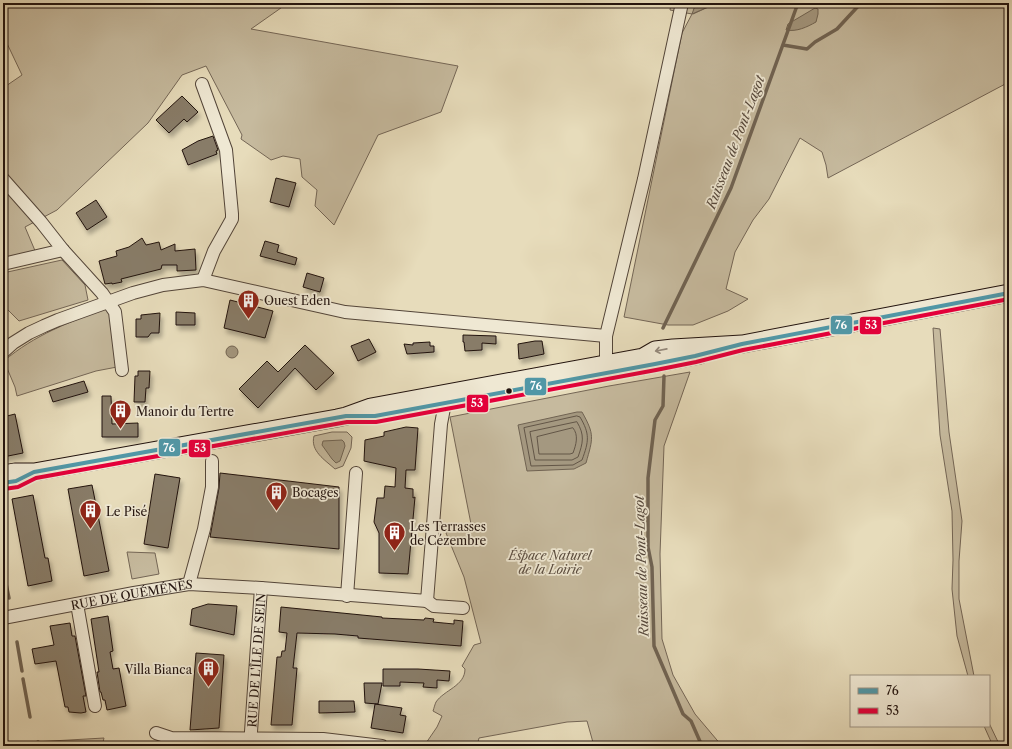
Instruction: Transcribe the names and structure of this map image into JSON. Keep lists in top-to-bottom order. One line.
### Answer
{"streets":{"street":["RUE DE QUÉMÉNÈS","RUE DE L'ÎLE DE SEIN"]},"crossings":[["RUE DE QUÉMÉNÈS","RUE DE L'ÎLE DE SEIN"]],"water":["Ruisseau de Pont-Lagot"],"parks":["Éspace Naturel de la Loirie"],"places":{"building":["Ouest Eden","Manoir du Tertre","Bocages","Le Pisé","Les Terrasses de Cézembre","Villa Bianca"]},"lines":["transit line 76","transit line 53"],"legend":["76","53"]}
